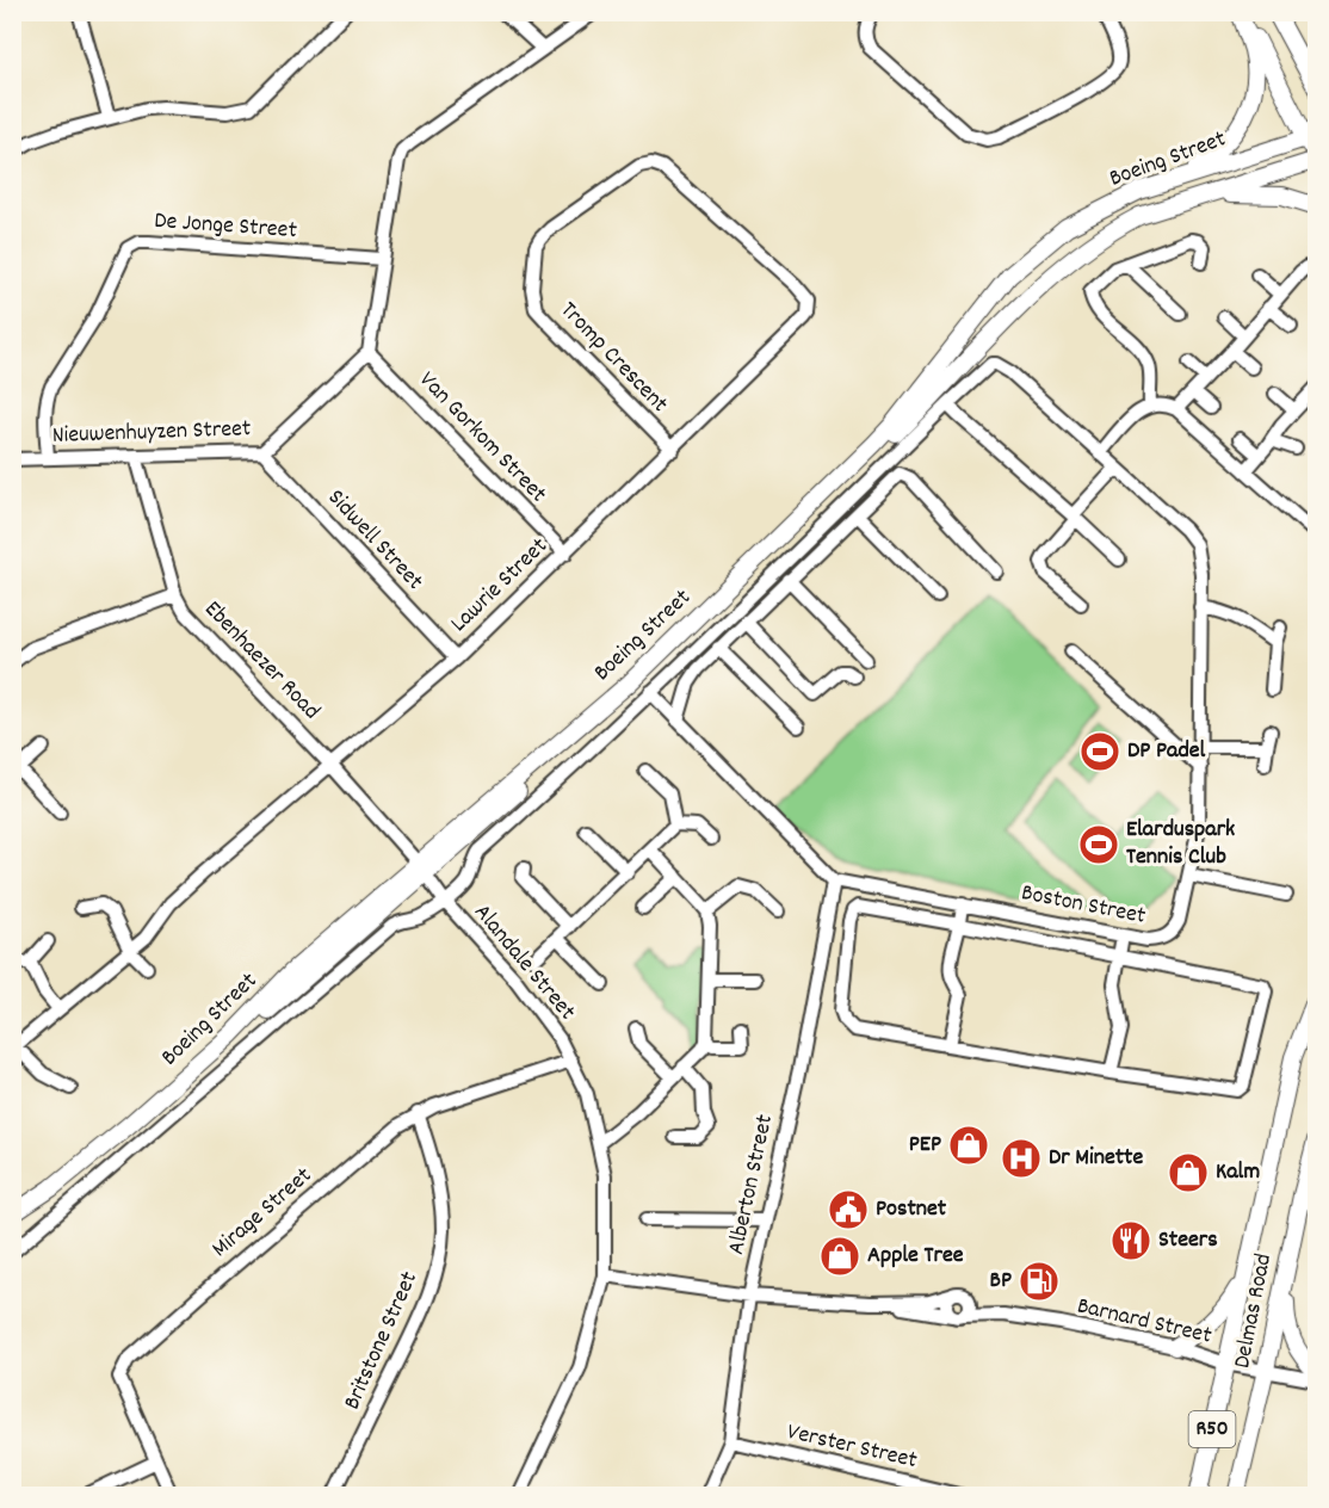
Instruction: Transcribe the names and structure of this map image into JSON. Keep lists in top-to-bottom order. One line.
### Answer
{"streets":{"main road":["Boeing Street","Delmas Road","R50"],"street":["De Jonge Street","Tromp Crescent","Nieuwenhuyzen Street","Van Gorkom Street","Sidwell Street","Lawrie Street","Ebenhaezer Road","Boston Street","Alandale Street","Alberton Street","Mirage Street","Barnard Street","Britstone Street","Verster Street"]},"crossings":[["Boeing Street","Ebenhaezer Road"],["Boeing Street","Boston Street"],["Boeing Street","Alandale Street"],["De Jonge Street","Nieuwenhuyzen Street"],["Tromp Crescent","Lawrie Street"],["Nieuwenhuyzen Street","Van Gorkom Street"],["Nieuwenhuyzen Street","Sidwell Street"],["Nieuwenhuyzen Street","Ebenhaezer Road"],["Van Gorkom Street","Lawrie Street"],["Sidwell Street","Lawrie Street"],["Lawrie Street","Ebenhaezer Road"],["Ebenhaezer Road","Alandale Street"],["Boston Street","Alberton Street"],["Alandale Street","Mirage Street"],["Alandale Street","Barnard Street"],["Alberton Street","Barnard Street"],["Alberton Street","Verster Street"],["Mirage Street","Britstone Street"],["Delmas Road","Barnard Street"]],"places":{"sports":["DP Padel","Elarduspark Tennis Club"],"shop":["PEP","Kalm","Apple Tree"],"hospital":["Dr Minette"],"public building":["Postnet"],"restaurant":["Steers"],"fuel station":["BP"]}}
